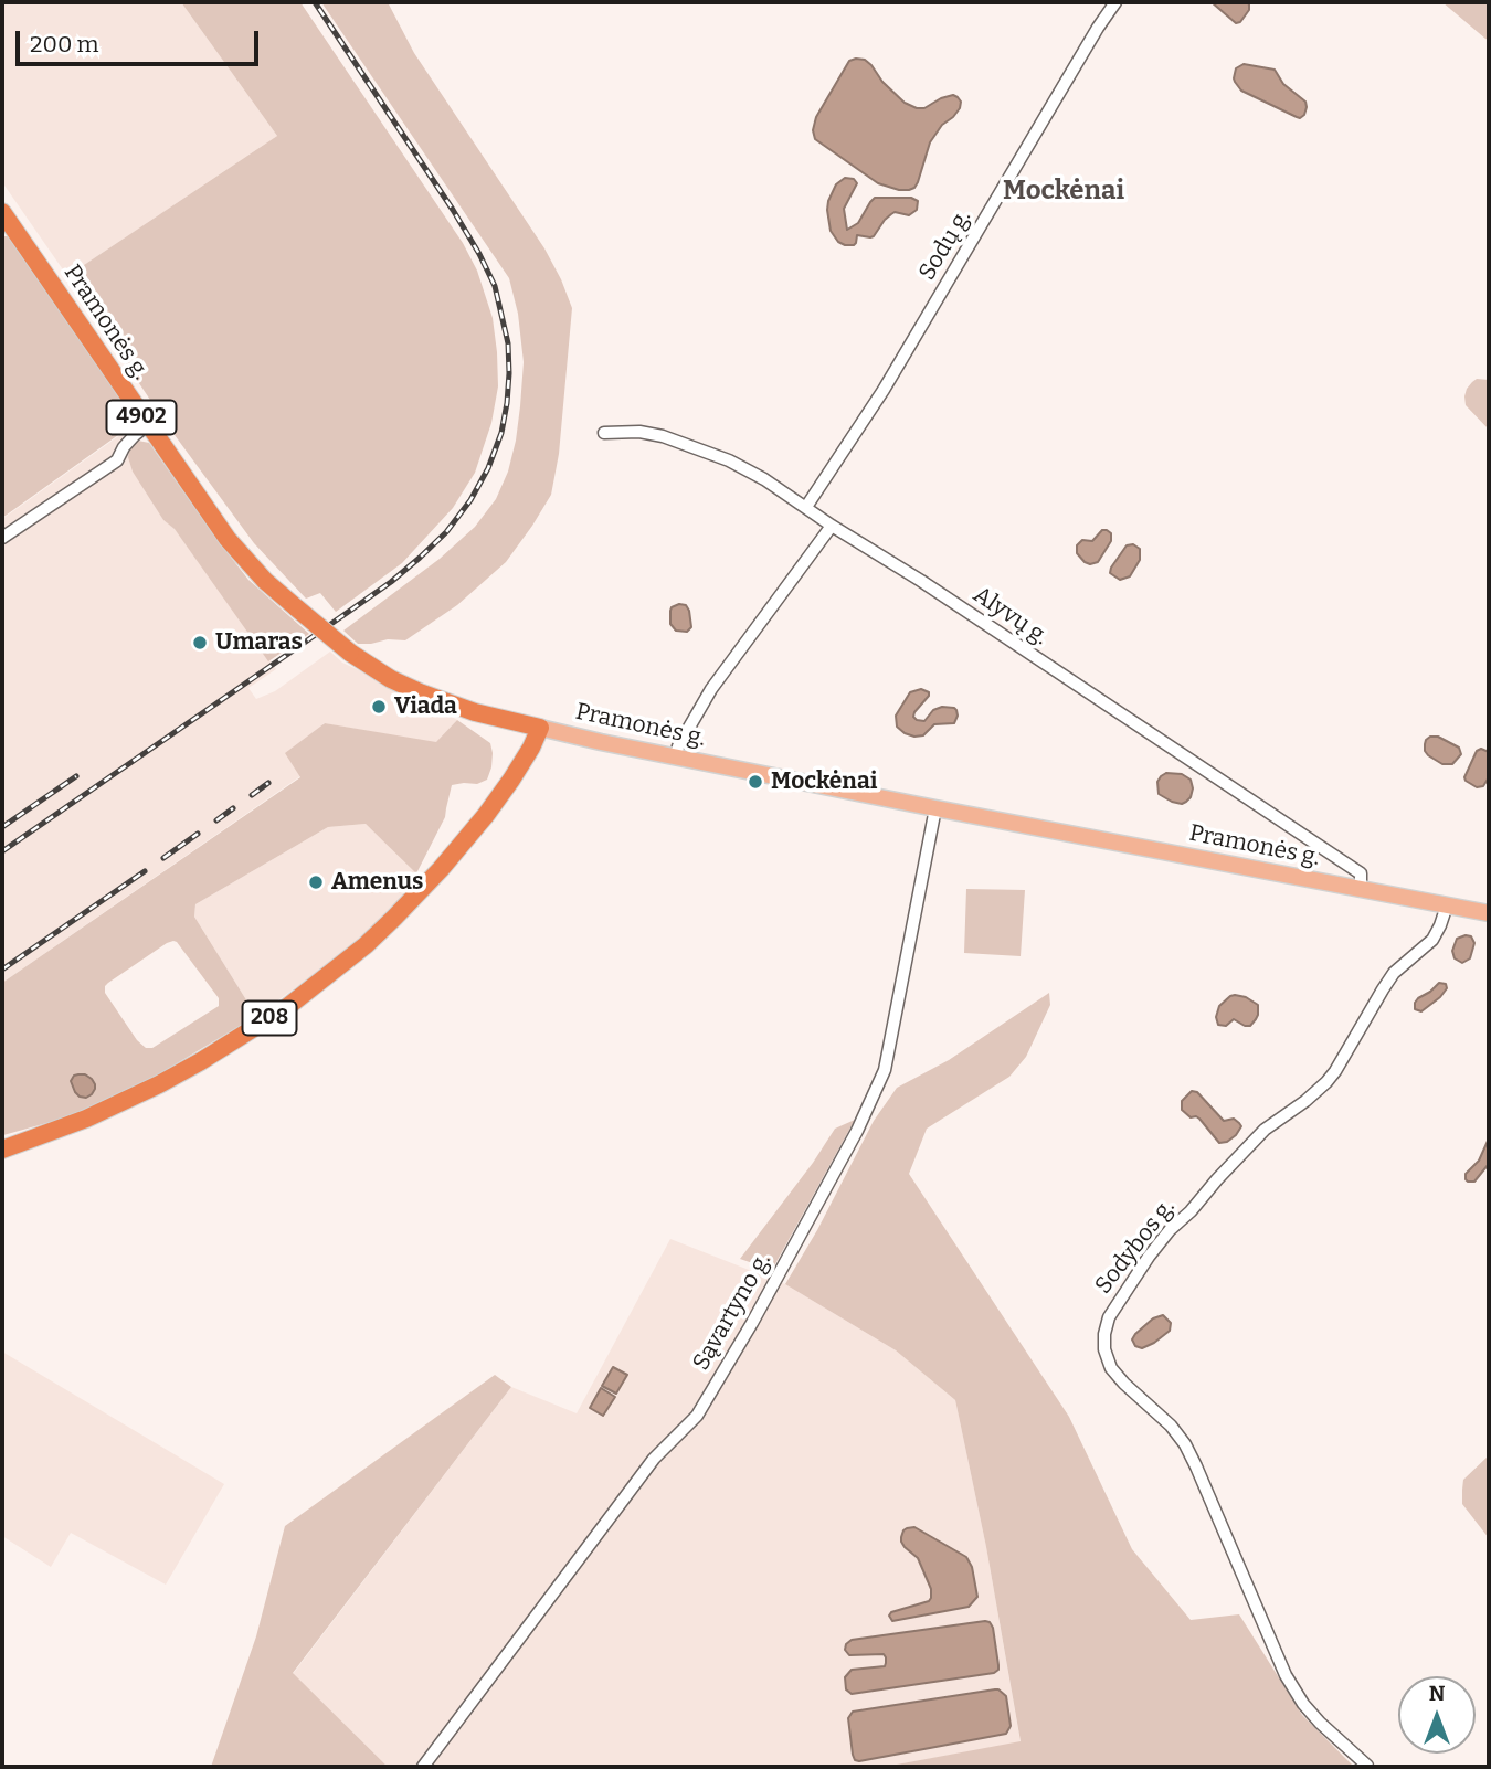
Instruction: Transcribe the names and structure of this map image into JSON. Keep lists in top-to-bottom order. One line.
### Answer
{"streets":{"highway":["Pramonės g.","4902","208"],"street":["Sodų g.","Alyvų g.","Sodybos g.","Sąvartyno g."]},"crossings":[["Sodų g.","Alyvų g."],["Pramonės g.","Alyvų g."],["Pramonės g.","208"],["Pramonės g.","Sodybos g."],["Pramonės g.","Sąvartyno g."]],"districts":["Mockėnai"],"places":["Umaras","Viada","Mockėnai","Amenus"],"scale_bar":"200 m","north":"top"}
